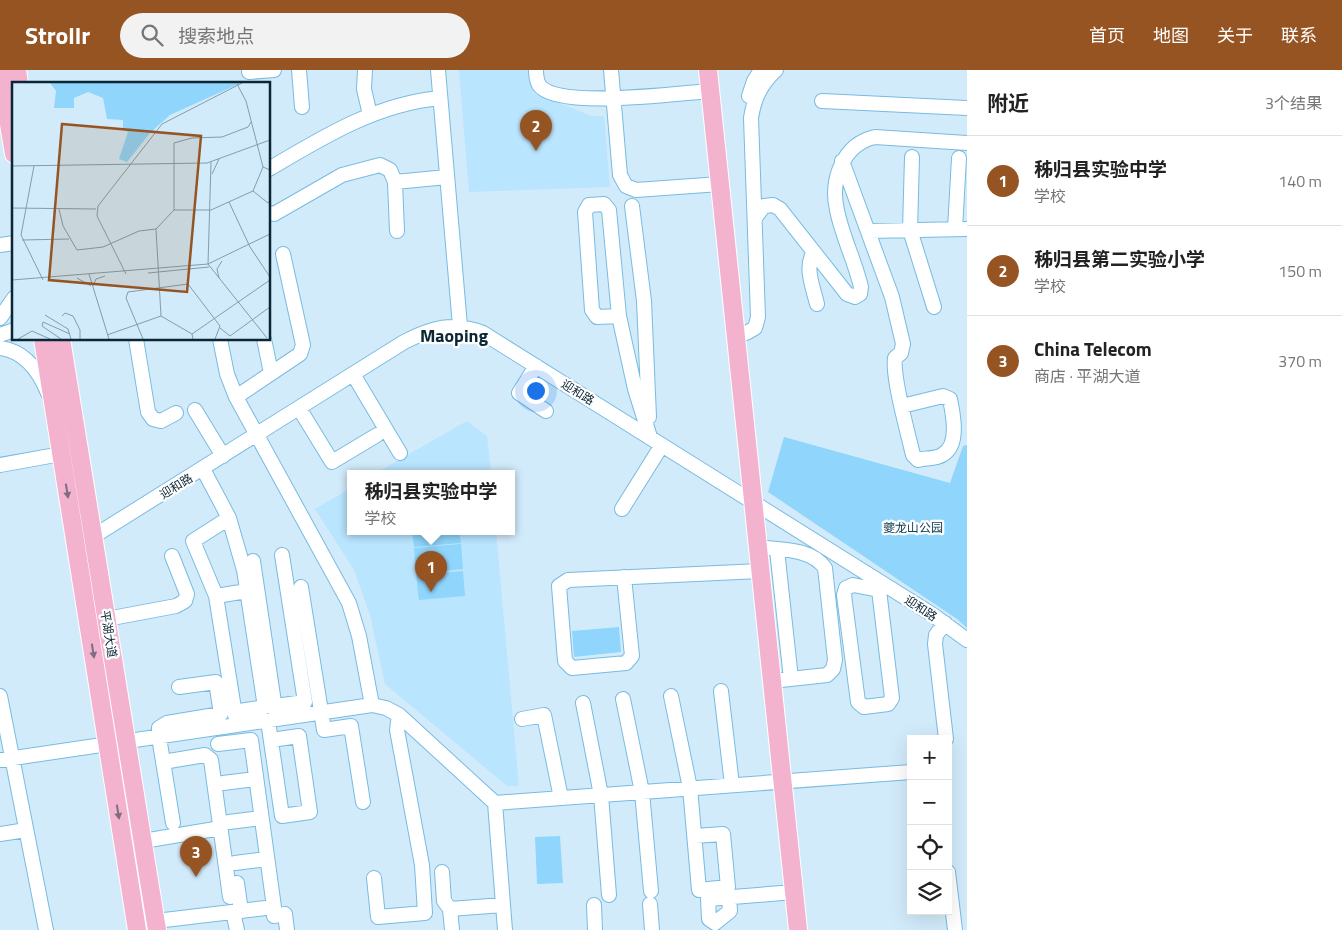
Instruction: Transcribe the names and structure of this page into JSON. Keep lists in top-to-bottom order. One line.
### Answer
{"streets":{"main road":["平湖大道"],"street":["迎和路"]},"crossings":[["迎和路","平湖大道"]],"districts":["Maoping"],"parks":["夔龙山公园"],"page":{"header":"Strollr","search":"搜索地点","nav":["首页","地图","关于","联系"],"heading":["附近","3个结果"],"pins":["2","1","3"],"list":[{"mark":"1","name":"秭归县实验中学","note":"学校","value":"140 m"},{"mark":"2","name":"秭归县第二实验小学","note":"学校","value":"150 m"},{"mark":"3","name":"China Telecom","note":"商店 · 平湖大道","value":"370 m"}],"popup":["秭归县实验中学","学校"],"map_buttons":["+","−"]}}
